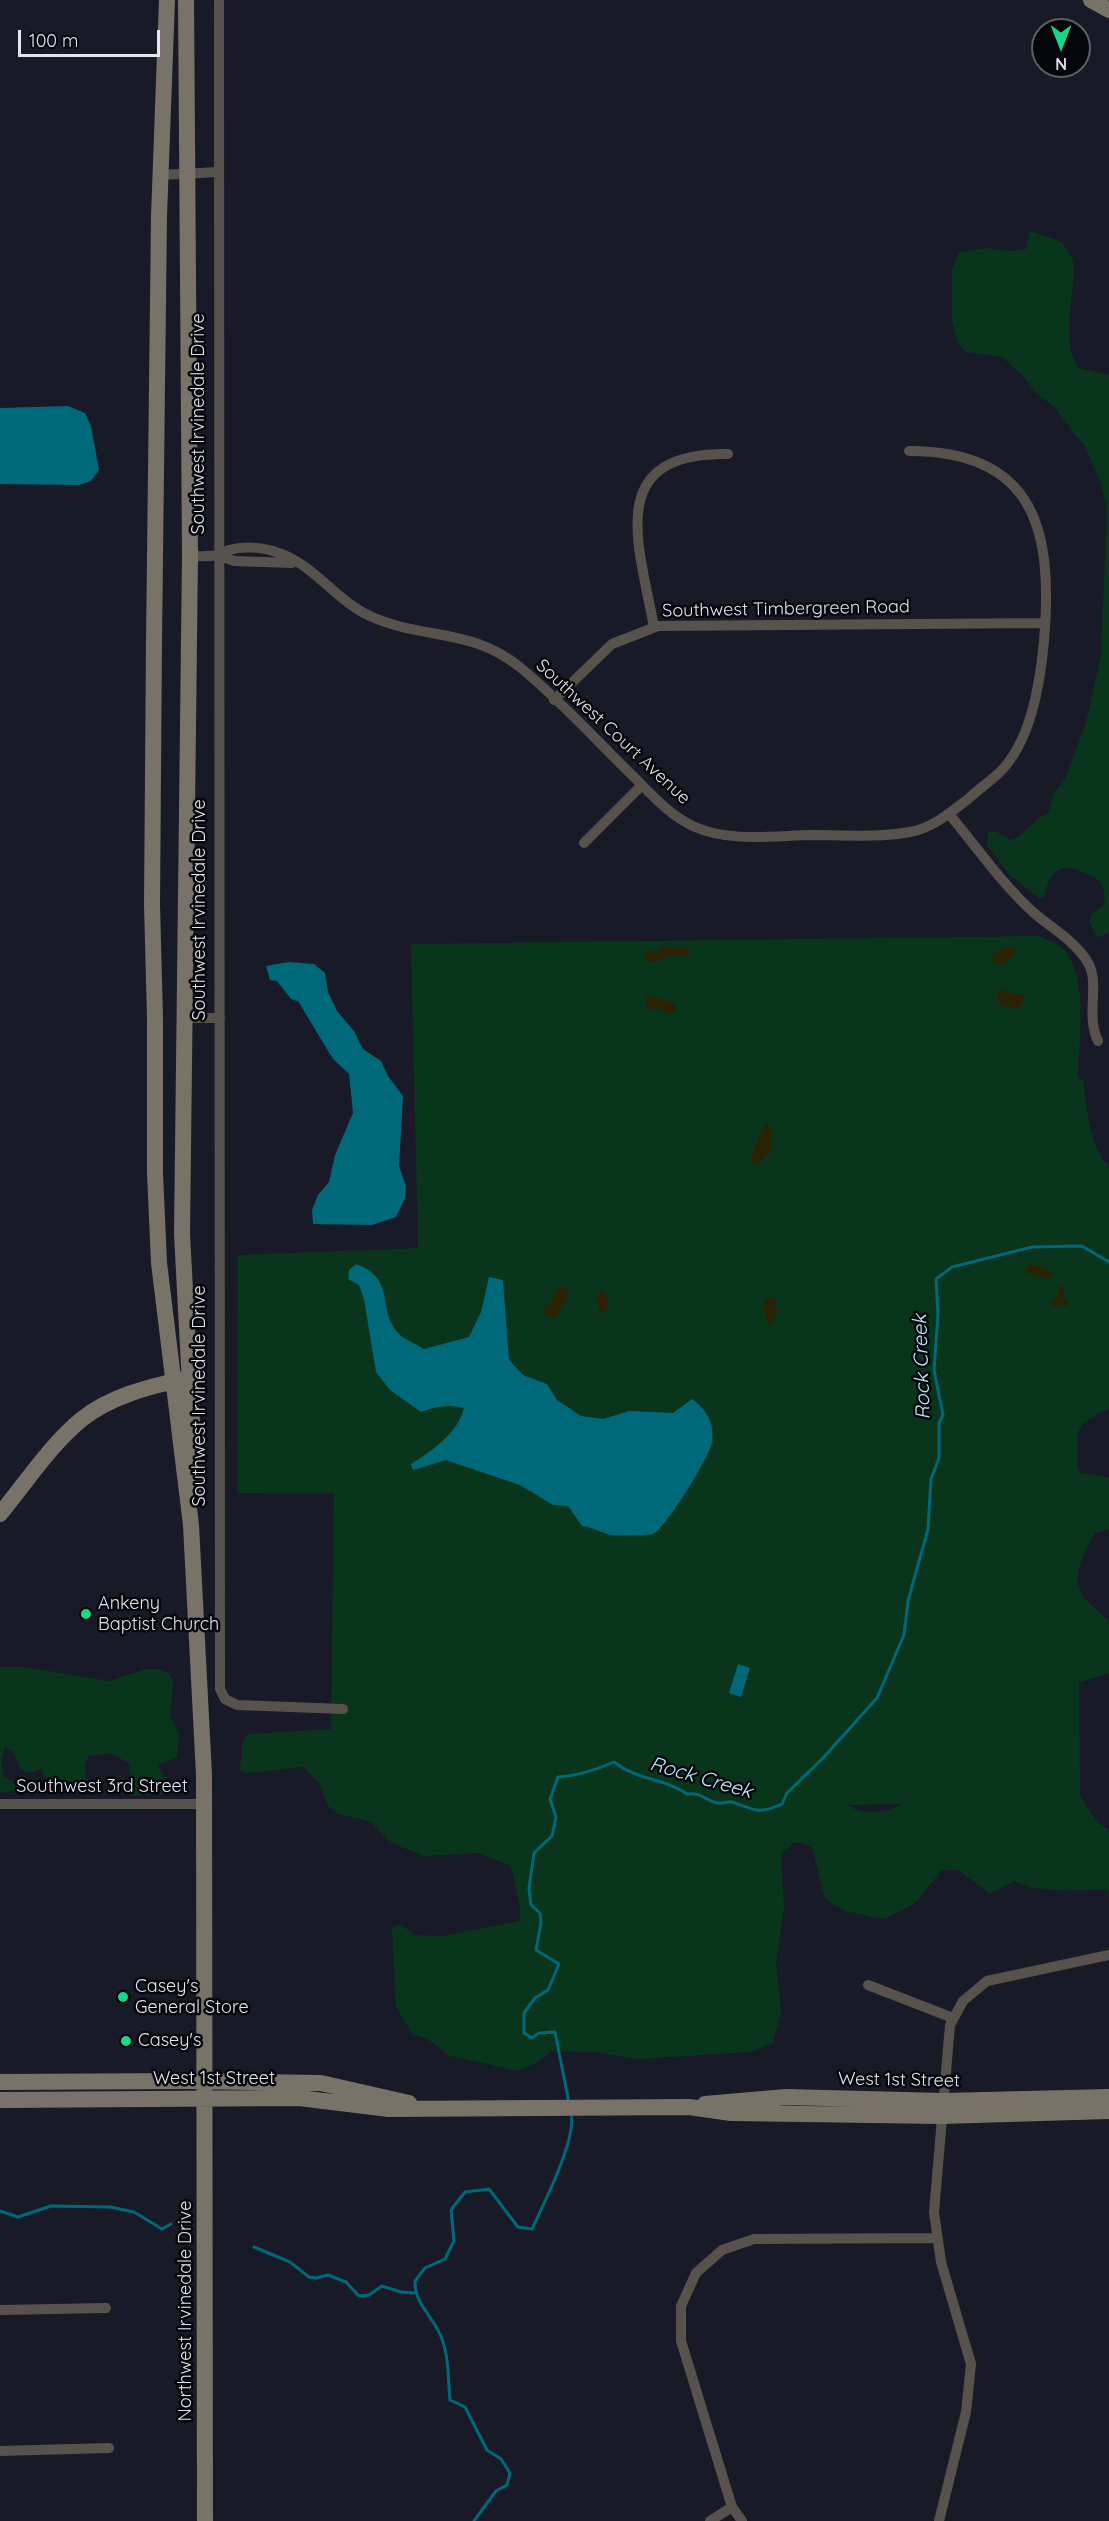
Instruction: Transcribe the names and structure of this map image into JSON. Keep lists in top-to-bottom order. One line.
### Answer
{"streets":{"main road":["Southwest Irvinedale Drive","West 1st Street","Northwest Irvinedale Drive"],"street":["Southwest Timbergreen Road","Southwest Court Avenue","Southwest 3rd Street"]},"crossings":[["Southwest Irvinedale Drive","Southwest Court Avenue"],["Southwest Irvinedale Drive","Southwest 3rd Street"],["Southwest Irvinedale Drive","West 1st Street"],["Southwest Irvinedale Drive","Northwest Irvinedale Drive"],["Southwest Timbergreen Road","Southwest Court Avenue"],["West 1st Street","Northwest Irvinedale Drive"]],"water":["Rock Creek"],"places":["Ankeny Baptist Church","Casey's General Store","Casey's"],"scale_bar":"100 m","north":"bottom"}
